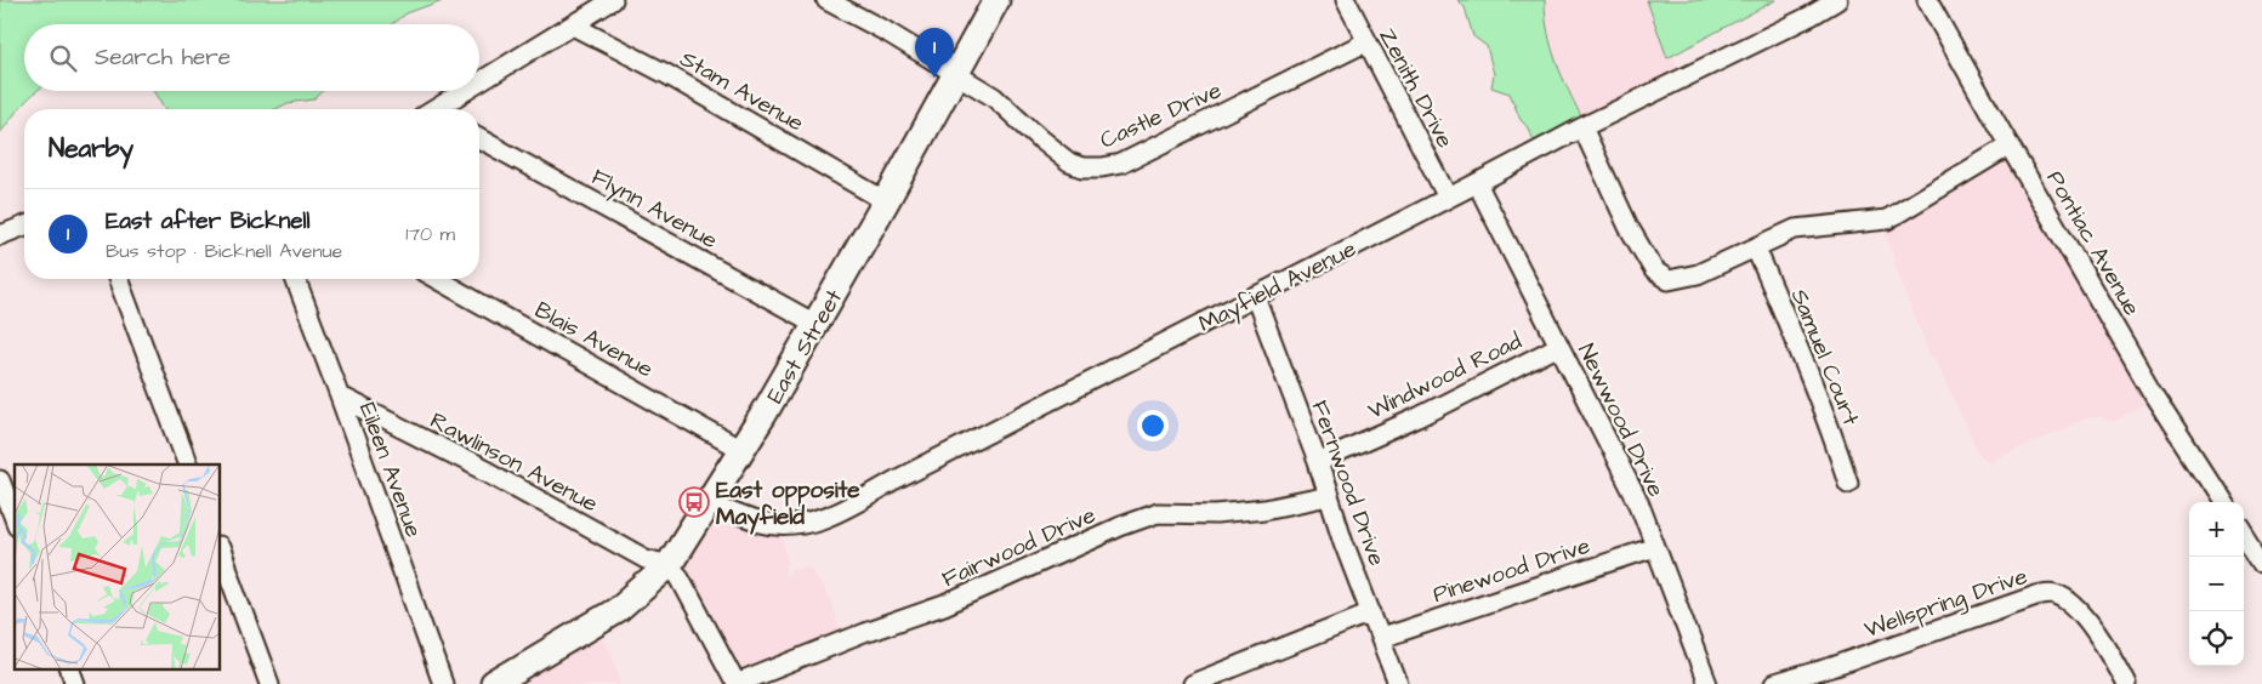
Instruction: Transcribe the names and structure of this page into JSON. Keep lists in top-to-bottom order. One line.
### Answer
{"streets":{"main road":["East Street"],"street":["Zenith Drive","Stam Avenue","Castle Drive","Flynn Avenue","Pontiac Avenue","Mayfield Avenue","Blais Avenue","Samuel Court","Windwood Road","Newwood Drive","Rawlinson Avenue","Eileen Avenue","Fernwood Drive","Fairwood Drive","Pinewood Drive","Wellspring Drive"]},"crossings":[["Zenith Drive","Castle Drive"],["Zenith Drive","Mayfield Avenue"],["Stam Avenue","East Street"],["Castle Drive","East Street"],["Flynn Avenue","East Street"],["Mayfield Avenue","East Street"],["Mayfield Avenue","Newwood Drive"],["Mayfield Avenue","Fernwood Drive"],["Blais Avenue","East Street"],["East Street","Rawlinson Avenue"],["Windwood Road","Newwood Drive"],["Windwood Road","Fernwood Drive"],["Newwood Drive","Pinewood Drive"],["Rawlinson Avenue","Eileen Avenue"],["Fernwood Drive","Fairwood Drive"],["Fernwood Drive","Pinewood Drive"]],"places":{"bus stop":["East opposite Mayfield"]},"page":{"search":"Search here","pins":"1","heading":"Nearby","list":[{"mark":"1","name":"East after Bicknell","note":"Bus stop · Bicknell Avenue","value":"170 m"}],"map_buttons":["+","−"]}}
